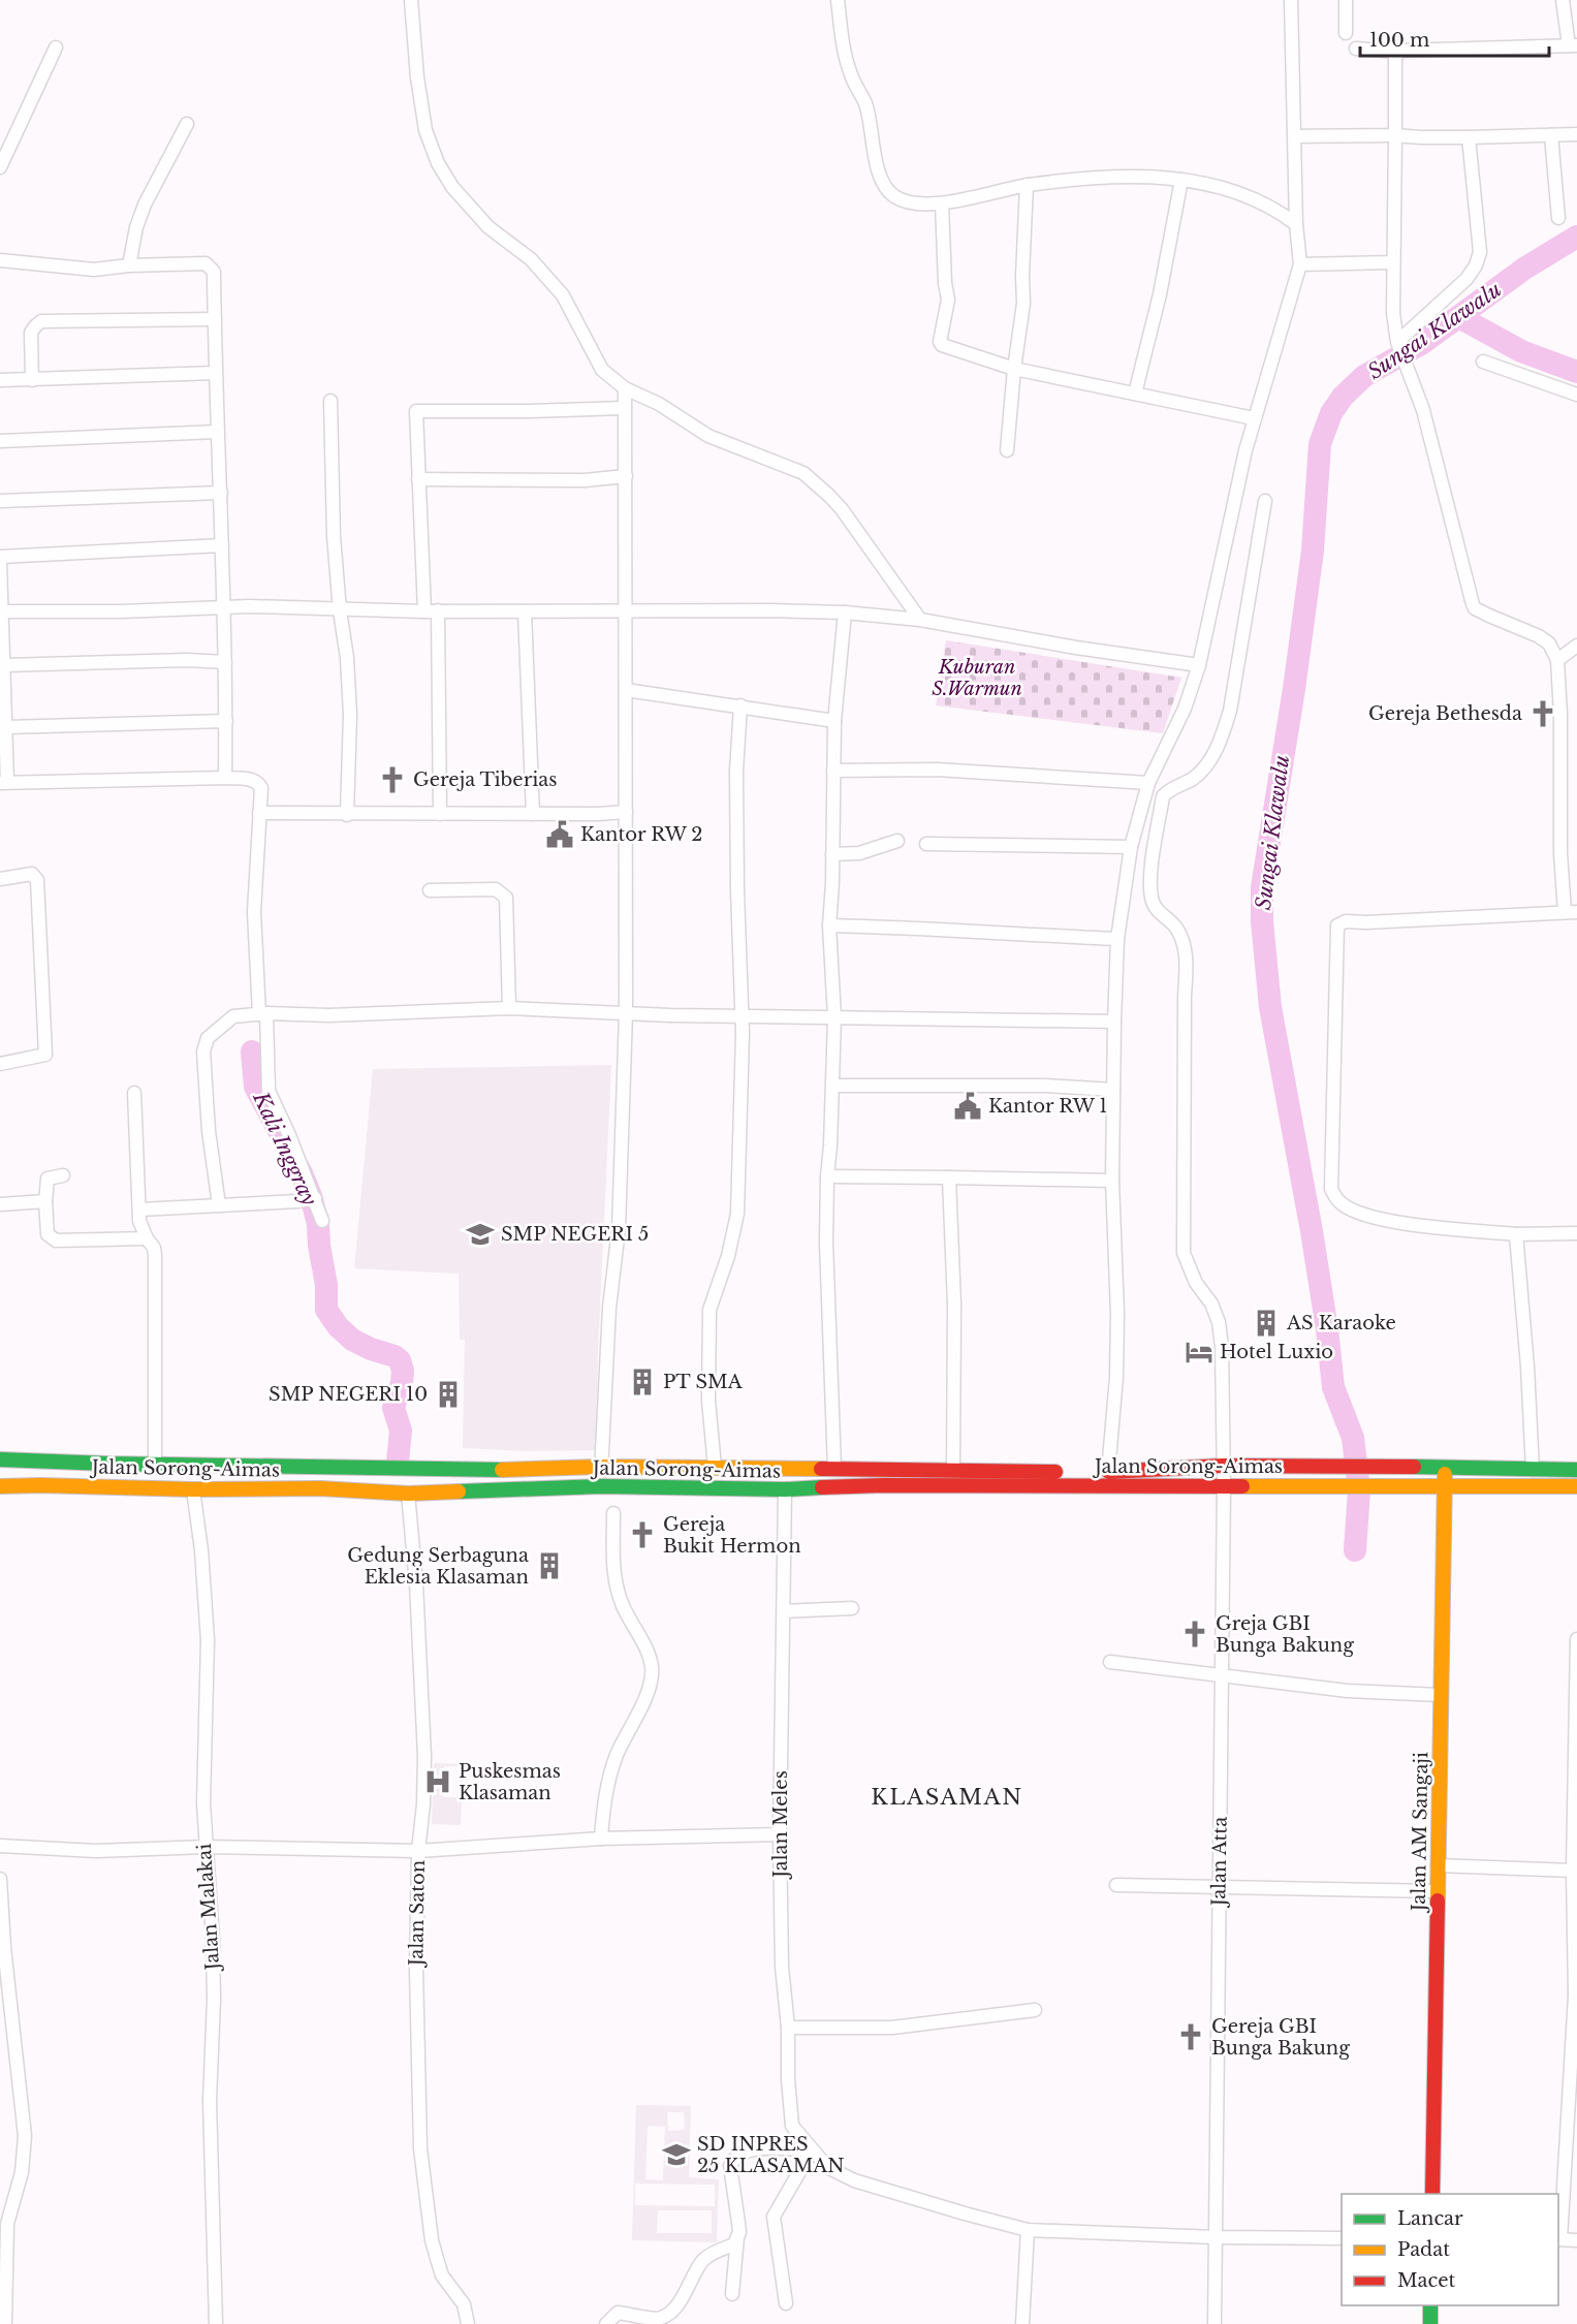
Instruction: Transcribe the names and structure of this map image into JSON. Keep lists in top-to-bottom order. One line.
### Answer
{"streets":{"highway":["Jalan Sorong-Aimas","Jalan AM Sangaji"],"street":["Jalan Meles","Jalan Atta","Jalan Malakai","Jalan Saton"]},"crossings":[["Jalan Sorong-Aimas","Jalan Meles"],["Jalan Sorong-Aimas","Jalan AM Sangaji"],["Jalan Sorong-Aimas","Jalan Atta"],["Jalan Sorong-Aimas","Jalan Malakai"],["Jalan Sorong-Aimas","Jalan Saton"]],"districts":["KLASAMAN"],"water":["Sungai Klawalu","Kali Inggray"],"parks":["Kuburan S.Warmun"],"places":{"church":["Gereja Bethesda","Gereja Tiberias","Gereja Bukit Hermon","Greja GBI Bunga Bakung","Gereja GBI Bunga Bakung"],"public building":["Kantor RW 2","Kantor RW 1"],"school or university":["SMP NEGERI 5","SD INPRES 25 KLASAMAN"],"building":["AS Karaoke","PT SMA","SMP NEGERI 10","Gedung Serbaguna Eklesia Klasaman"],"hotel":["Hotel Luxio"],"hospital":["Puskesmas Klasaman"]},"legend":["Lancar","Padat","Macet"],"scale_bar":"100 m"}
